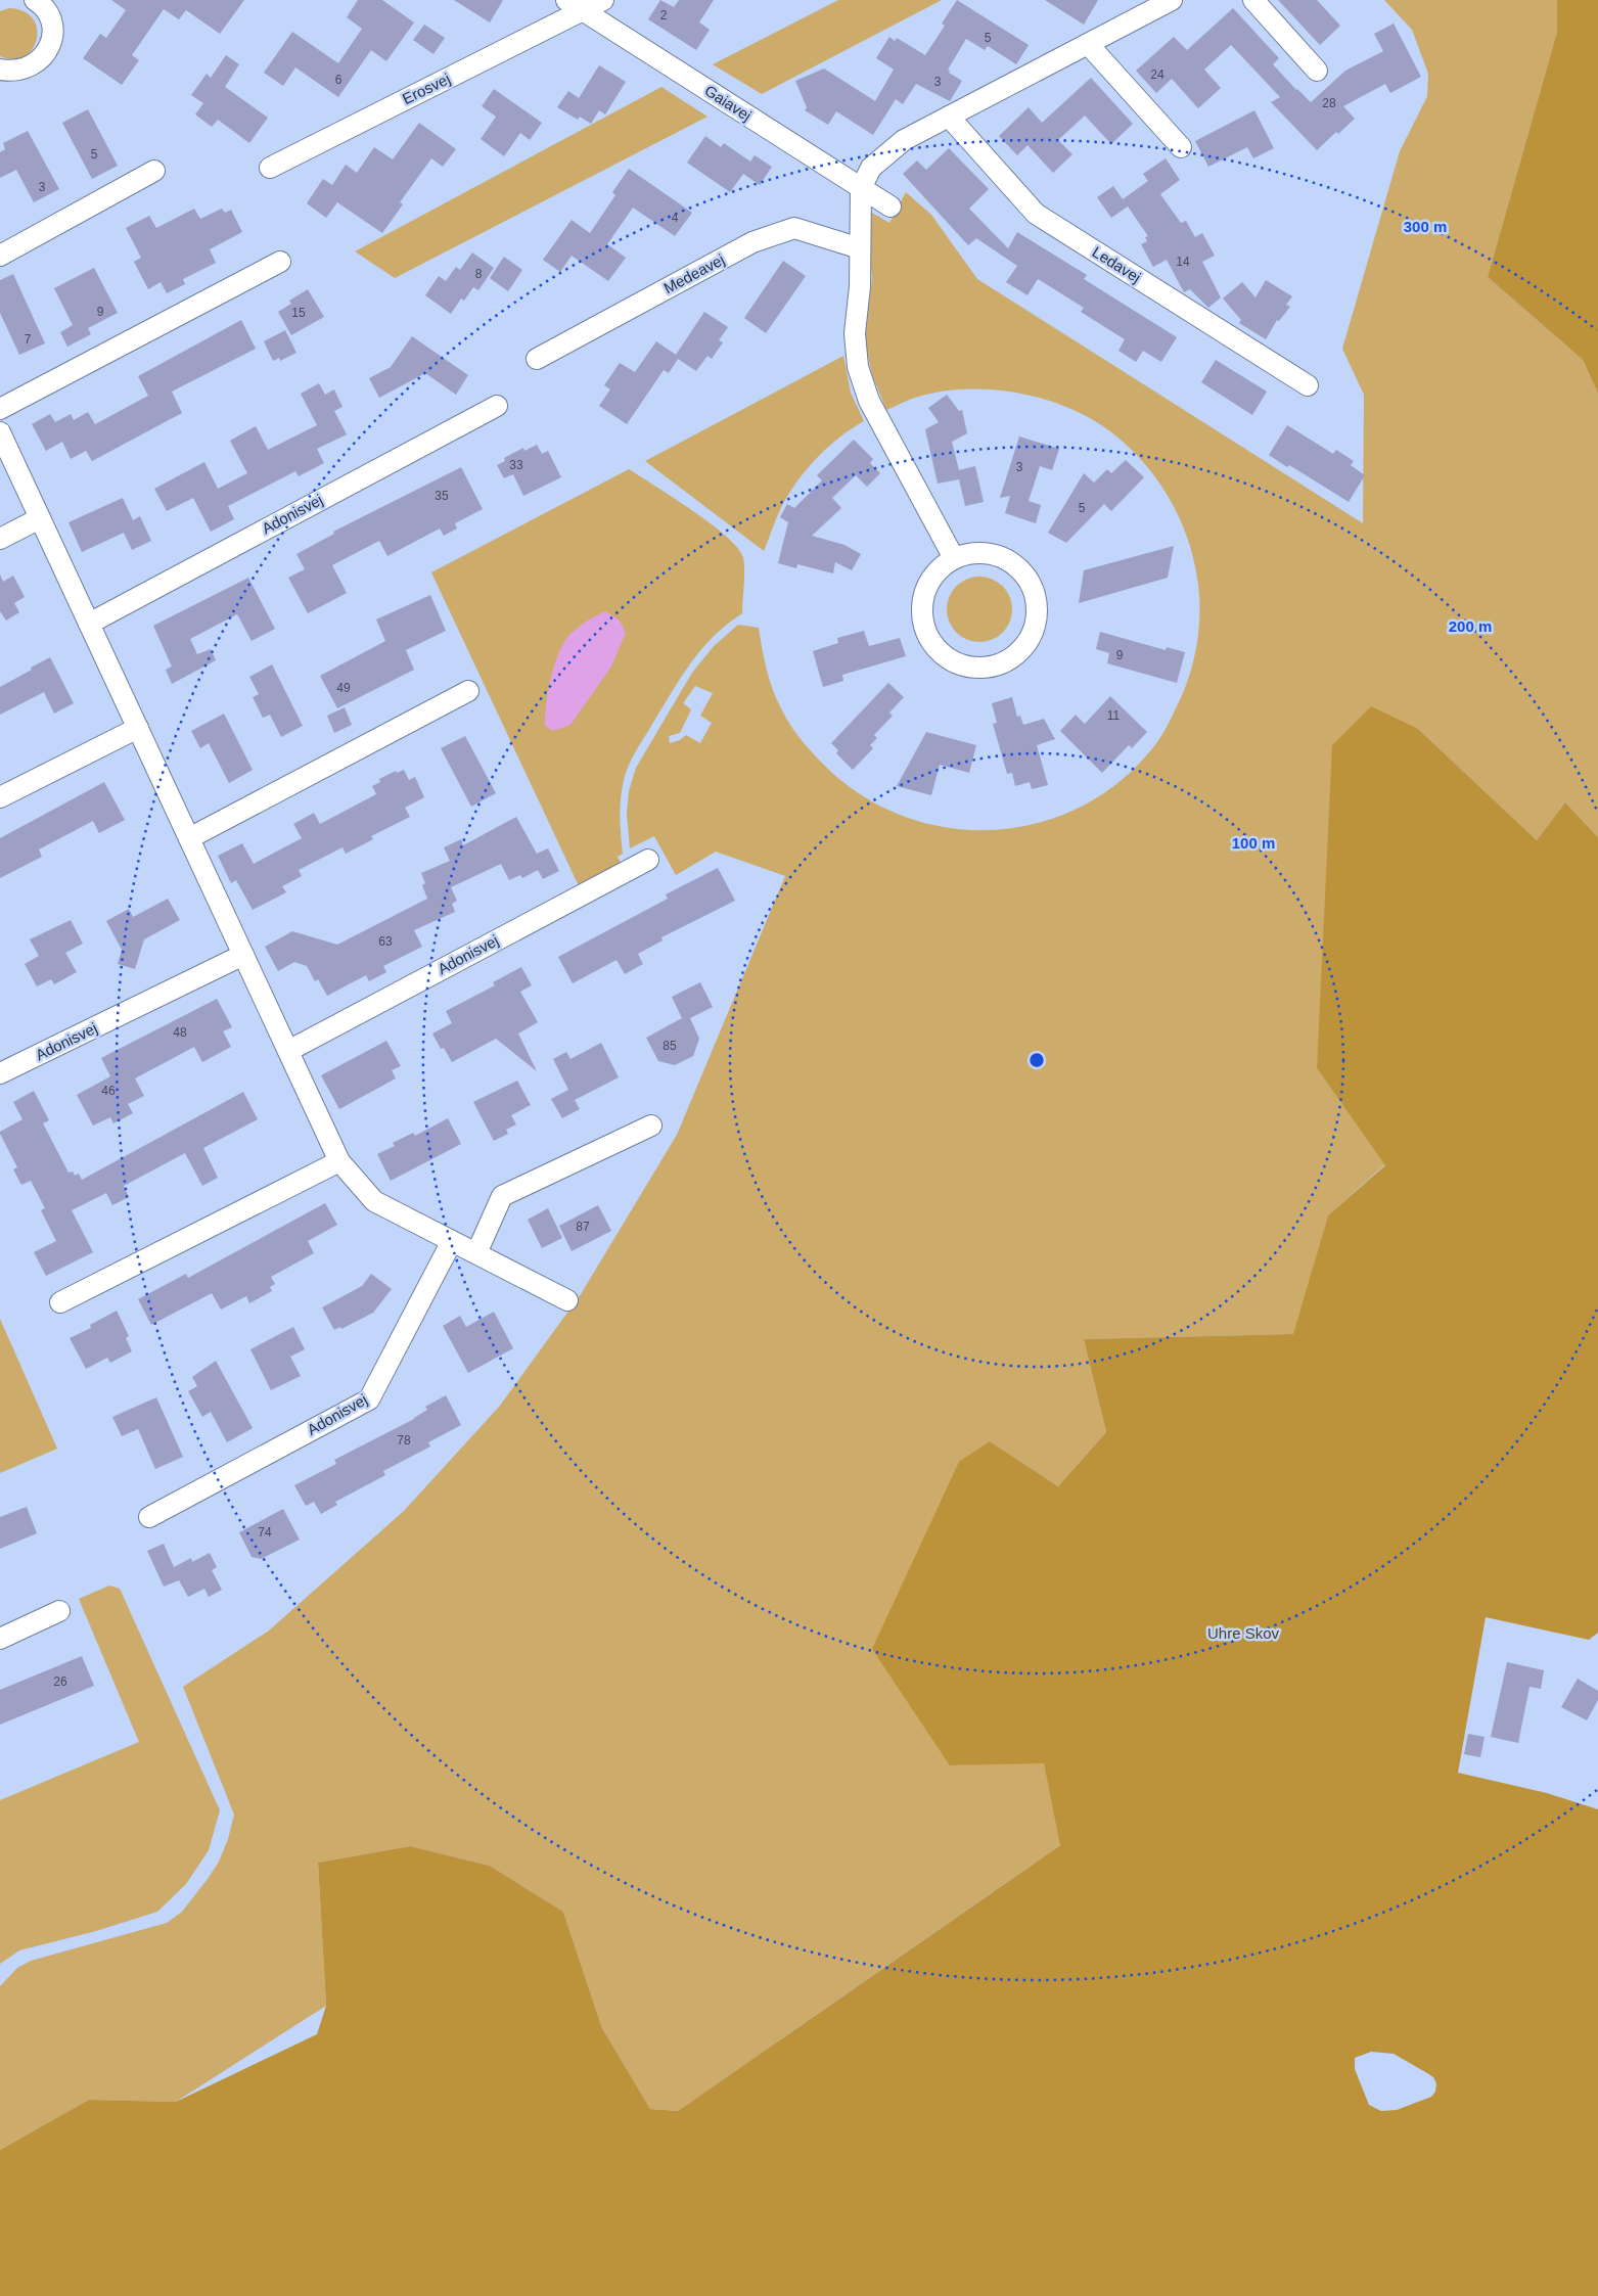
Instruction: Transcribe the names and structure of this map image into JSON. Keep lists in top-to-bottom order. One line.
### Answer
{"streets":{"street":["Erosvej","Gaiavej","Ledavej","Medeavej","Adonisvej"]},"crossings":[["Erosvej","Gaiavej"]],"parks":["Uhre Skov"],"house_numbers":["2","5","24","6","3","28","5","3","4","14","8","9","15","7","33","3","35","5","9","49","11","63","48","85","46","87","78","74","26"],"rings":["300 m","200 m","100 m"]}
